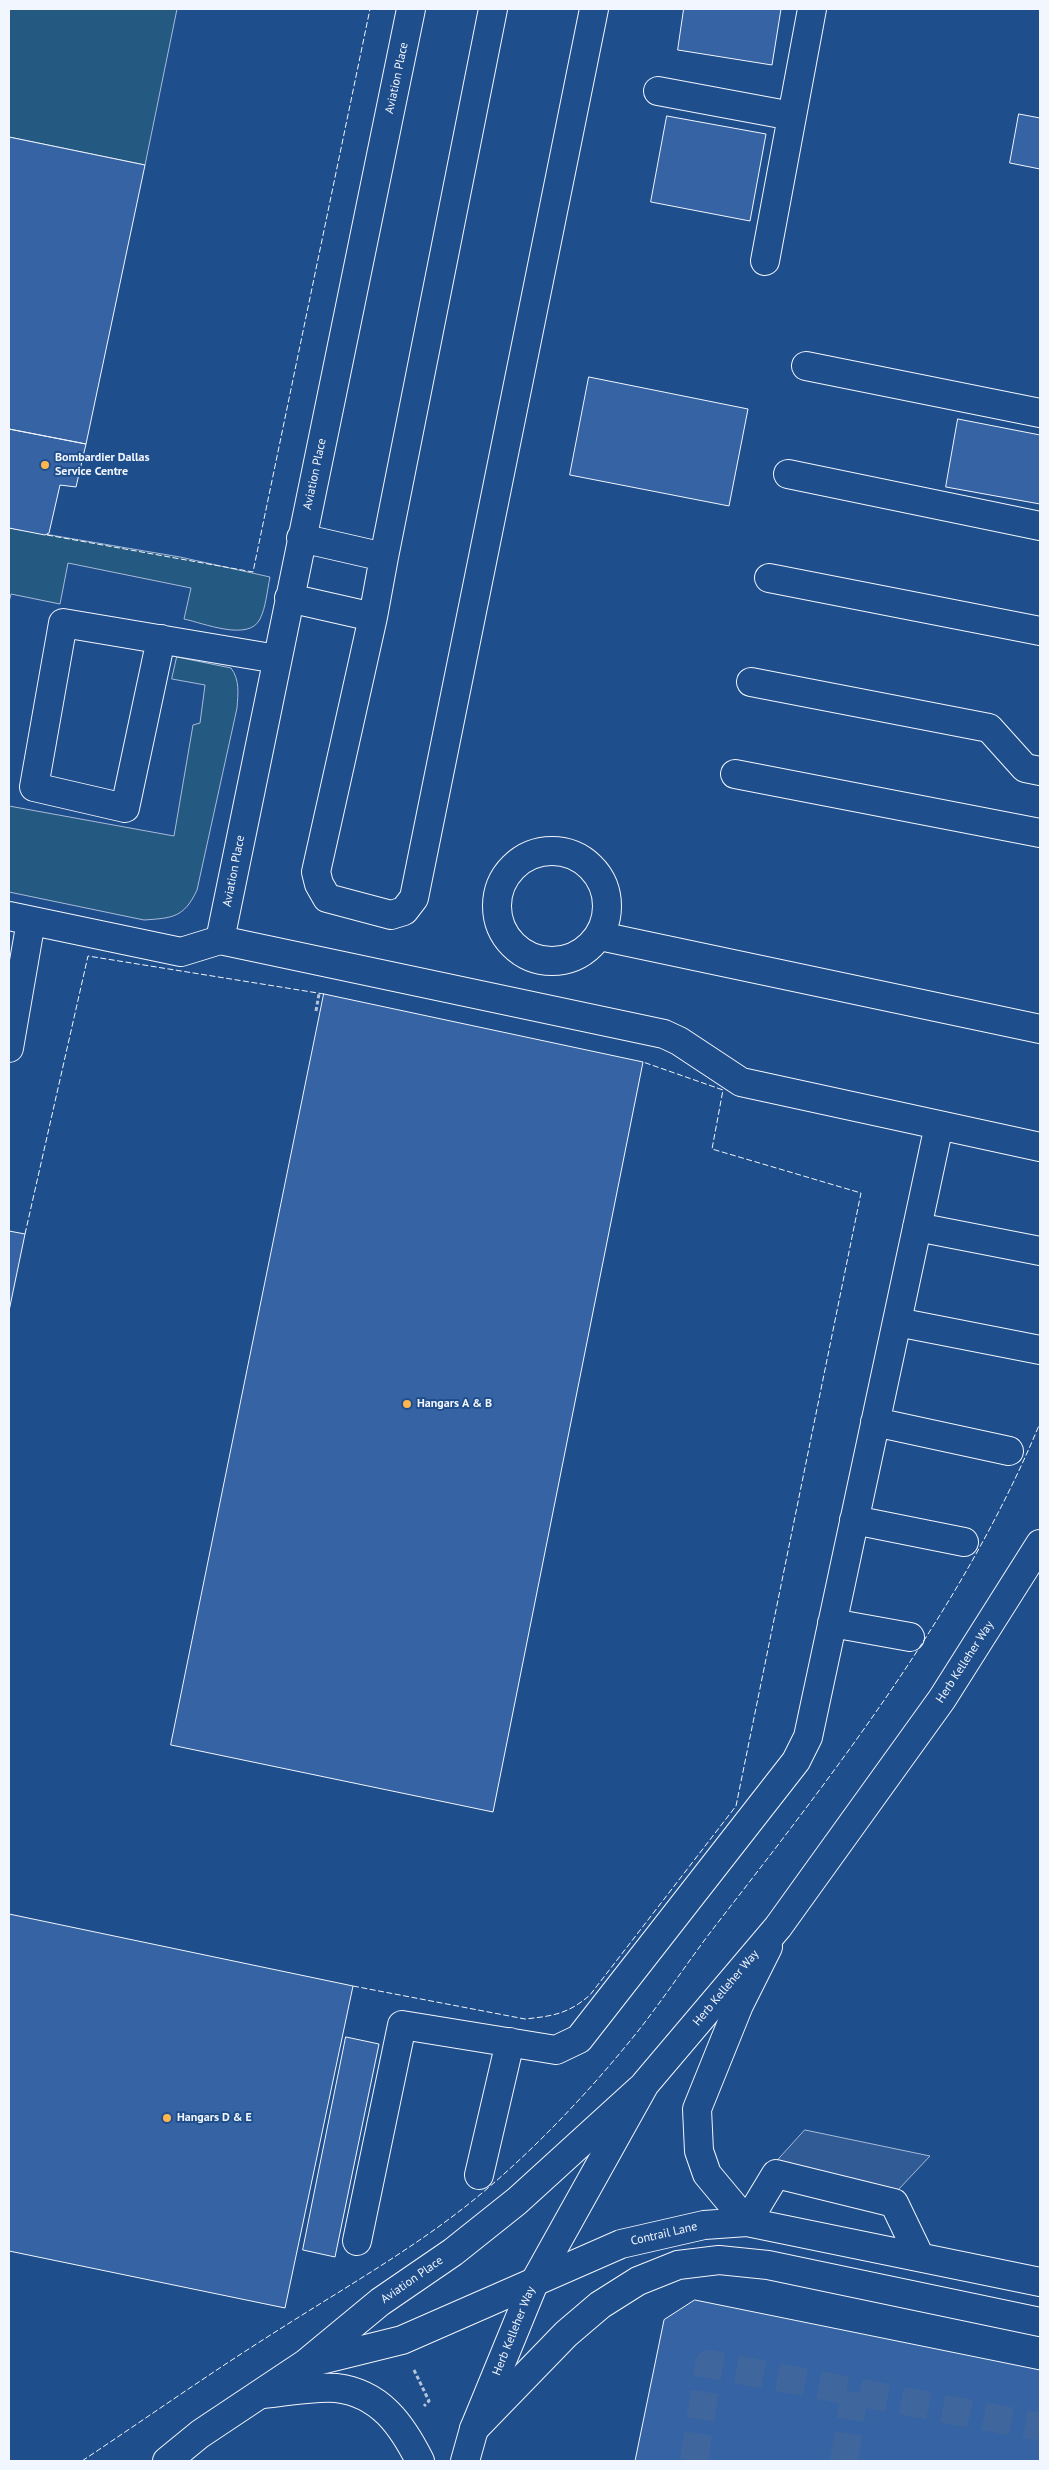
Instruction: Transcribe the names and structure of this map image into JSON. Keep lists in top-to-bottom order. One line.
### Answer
{"streets":{"street":["Aviation Place","Herb Kelleher Way","Contrail Lane"]},"crossings":[["Aviation Place","Herb Kelleher Way"],["Aviation Place","Contrail Lane"],["Herb Kelleher Way","Contrail Lane"]],"places":["Bombardier Dallas Service Centre","Hangars A & B","Hangars D & E"]}
